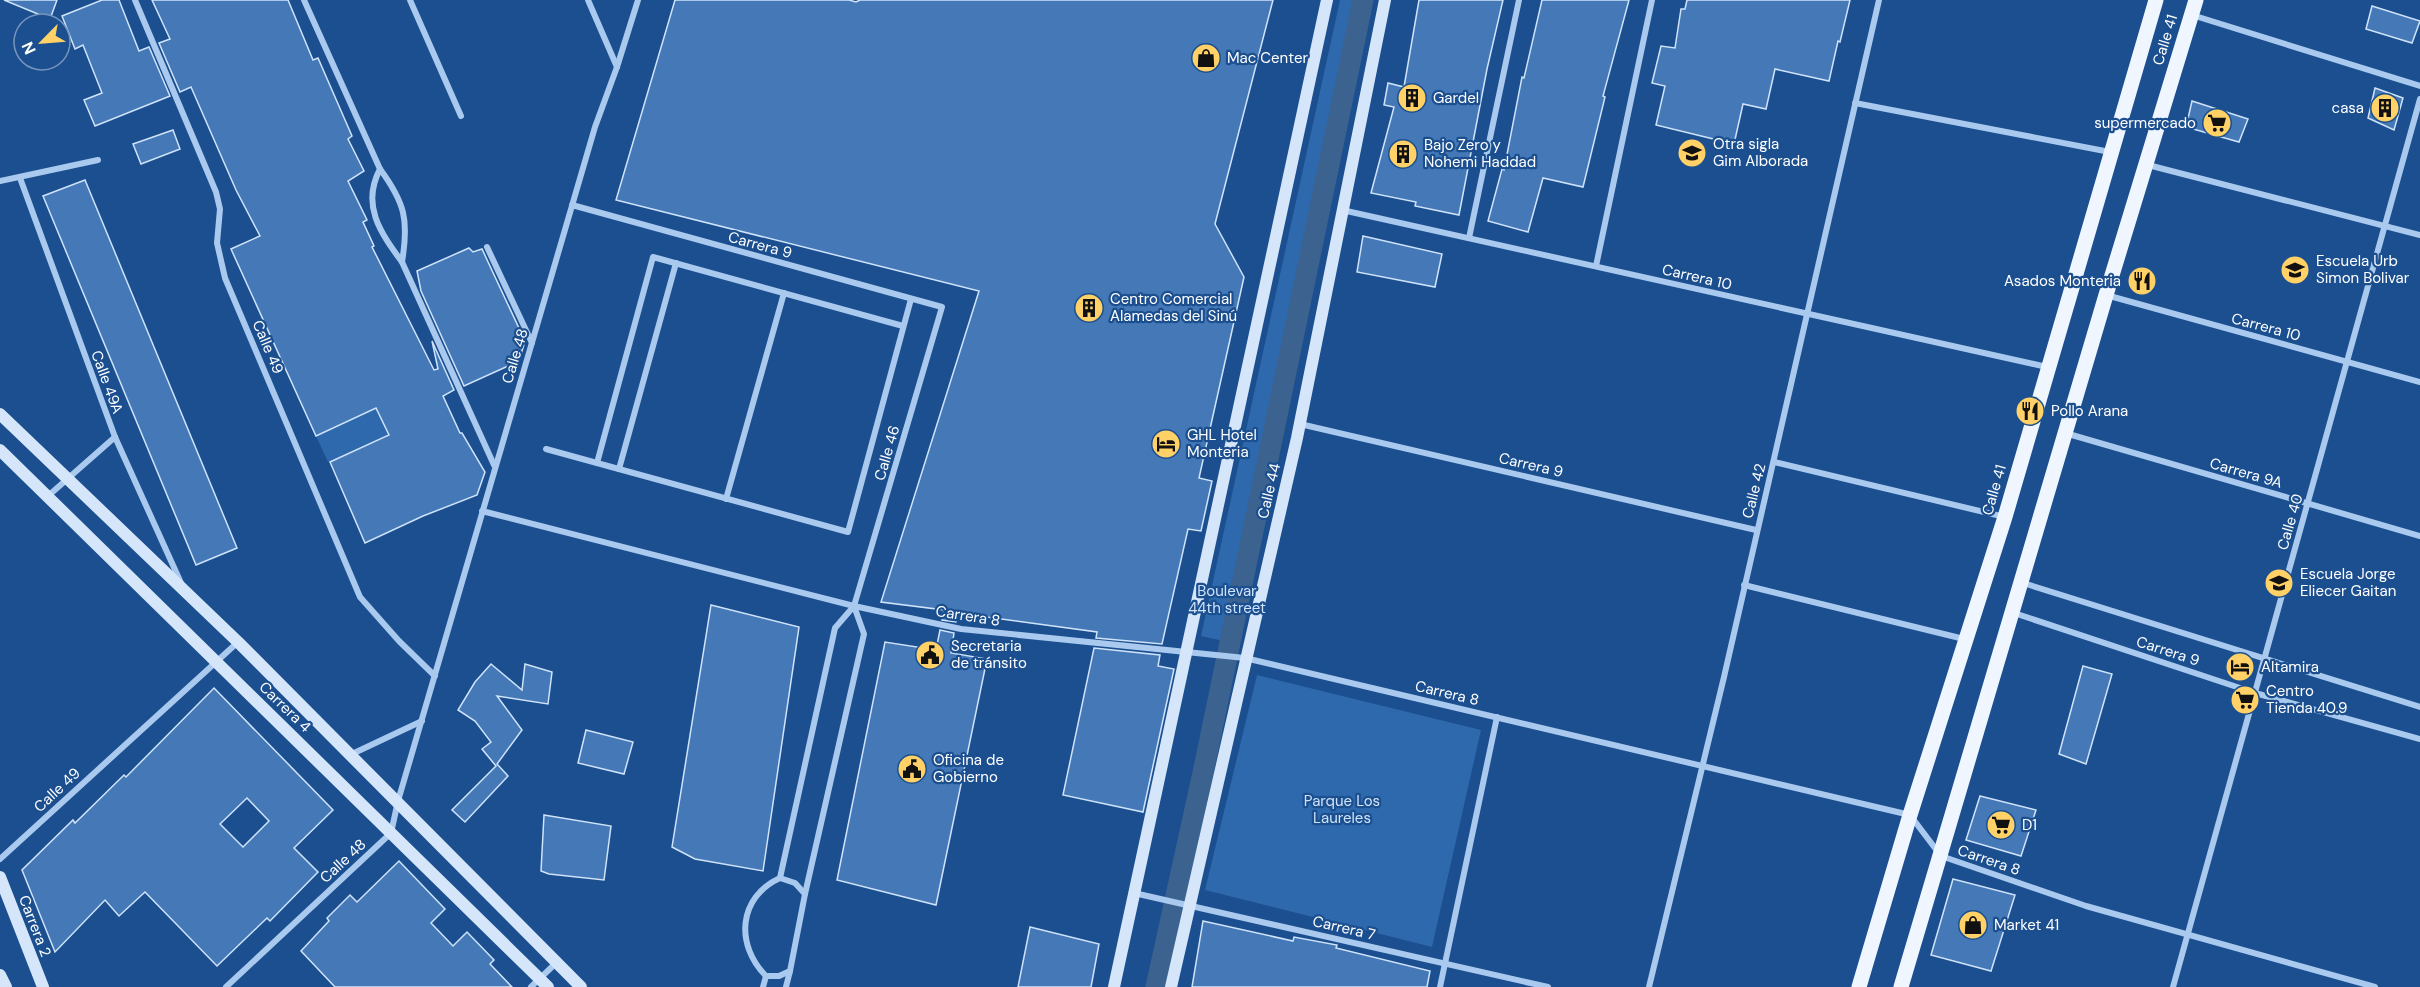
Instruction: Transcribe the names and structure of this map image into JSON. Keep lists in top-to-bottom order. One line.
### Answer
{"streets":{"main road":["Calle 41"],"street":["Carrera 9","Carrera 10","Calle 49","Calle 48","Calle 49A","Calle 46","Carrera 9A","Calle 44","Calle 42","Calle 40","Carrera 8","Carrera 4","Carrera 2","Carrera 7"]},"crossings":[["Calle 41","Carrera 9"],["Calle 41","Carrera 10"],["Calle 41","Carrera 9A"],["Calle 41","Carrera 8"],["Carrera 9","Calle 48"],["Carrera 9","Calle 46"],["Carrera 9","Calle 44"],["Carrera 9","Calle 42"],["Carrera 9","Calle 40"],["Carrera 10","Calle 44"],["Carrera 10","Calle 42"],["Carrera 10","Calle 40"],["Calle 49","Calle 48"],["Calle 49","Carrera 4"],["Calle 48","Carrera 8"],["Calle 48","Carrera 4"],["Calle 46","Carrera 8"],["Carrera 9A","Calle 40"],["Calle 44","Carrera 8"],["Calle 44","Carrera 7"],["Calle 42","Carrera 8"],["Calle 40","Carrera 8"]],"parks":["Boulevar 44th street","Parque Los Laureles"],"places":{"shop":["Mac Center","Market 41"],"building":["Gardel","casa","Bajo Zero y Nohemi Haddad","Centro Comercial Alamedas del Sinú"],"supermarket":["supermercado","Centro Tienda 40.9","D1"],"school or university":["Otra sigla Gim Alborada","Escuela Urb Simon Bolivar","Escuela Jorge Eliecer Gaitan"],"restaurant":["Asados Monteria","Pollo Arana"],"hotel":["GHL Hotel Monteria","Altamira"],"public building":["Secretaria de tránsito","Oficina de Gobierno"]},"north":"bottom left"}
